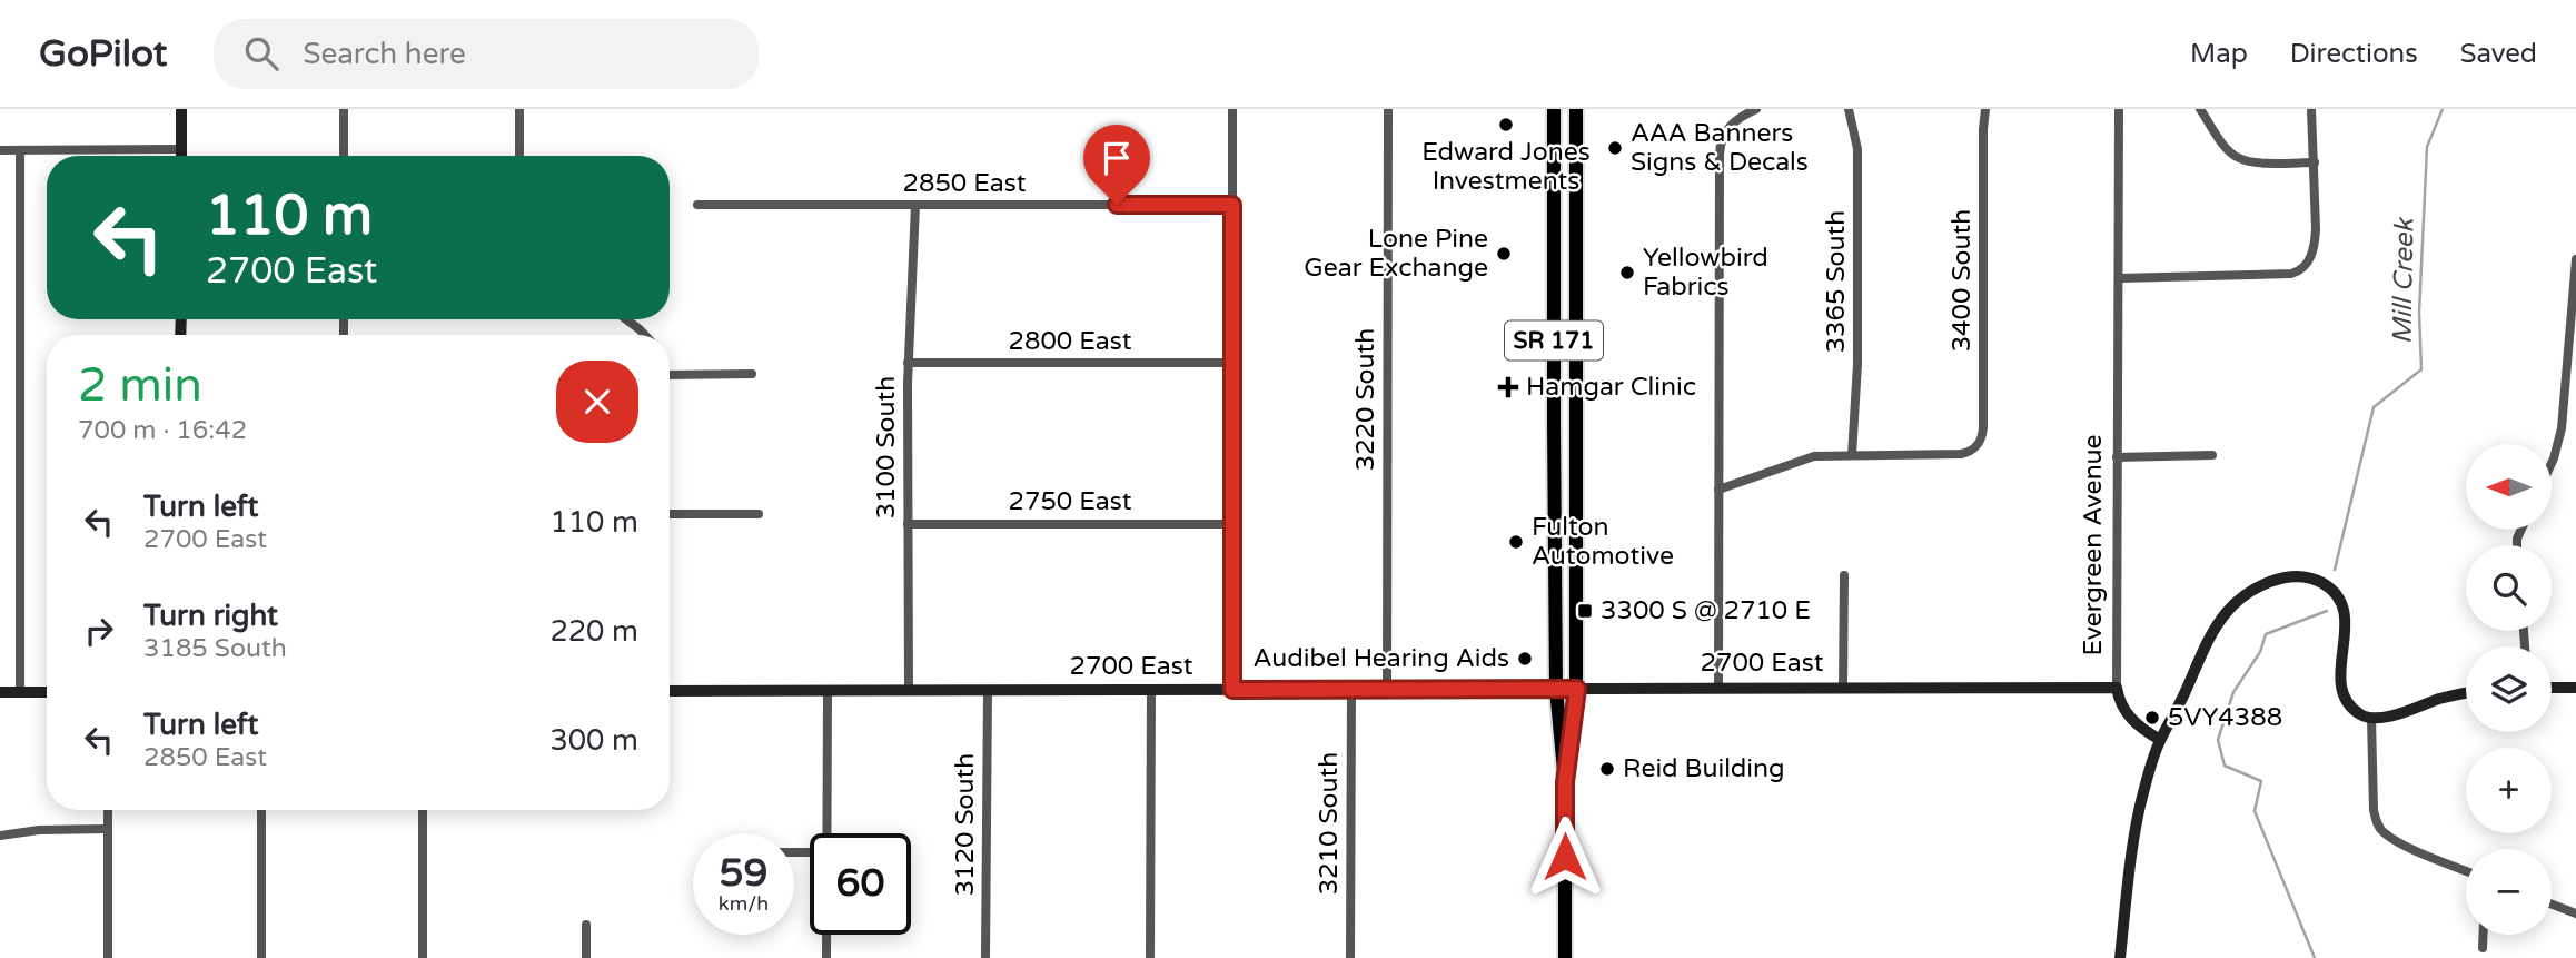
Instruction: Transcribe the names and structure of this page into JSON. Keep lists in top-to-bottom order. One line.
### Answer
{"streets":{"main road":["SR 171"],"street":["2850 East","3400 South","3365 South","2800 East","3220 South","3100 South","2750 East","Evergreen Avenue","2700 East","3210 South","3120 South"]},"crossings":[["2850 East","3100 South"],["3400 South","3365 South"],["SR 171","2700 East"],["2800 East","3100 South"],["3220 South","2700 East"],["3100 South","2750 East"],["3100 South","2700 East"],["Evergreen Avenue","2700 East"],["2700 East","3210 South"],["2700 East","3120 South"]],"water":["Mill Creek"],"places":{"other":["Edward Jones Investments","AAA Banners Signs & Decals","Lone Pine Gear Exchange","Yellowbird Fabrics","Fulton Automotive","Audibel Hearing Aids","5VY4388","Reid Building"],"health":["Hamgar Clinic"],"transit":["3300 S @ 2710 E"]},"north":"left","page":{"header":"GoPilot","search":"Search here","nav":["Map","Directions","Saved"],"turn":["110 m","2700 East"],"heading":["2 min","700 m · 16:42"],"map_buttons":["+","−"],"list":[{"name":"Turn left","note":"2700 East","value":"110 m"},{"name":"Turn right","note":"3185 South","value":"220 m"},{"name":"Turn left","note":"2850 East","value":"300 m"}],"speed":"59 km/h","limit":"60"}}
